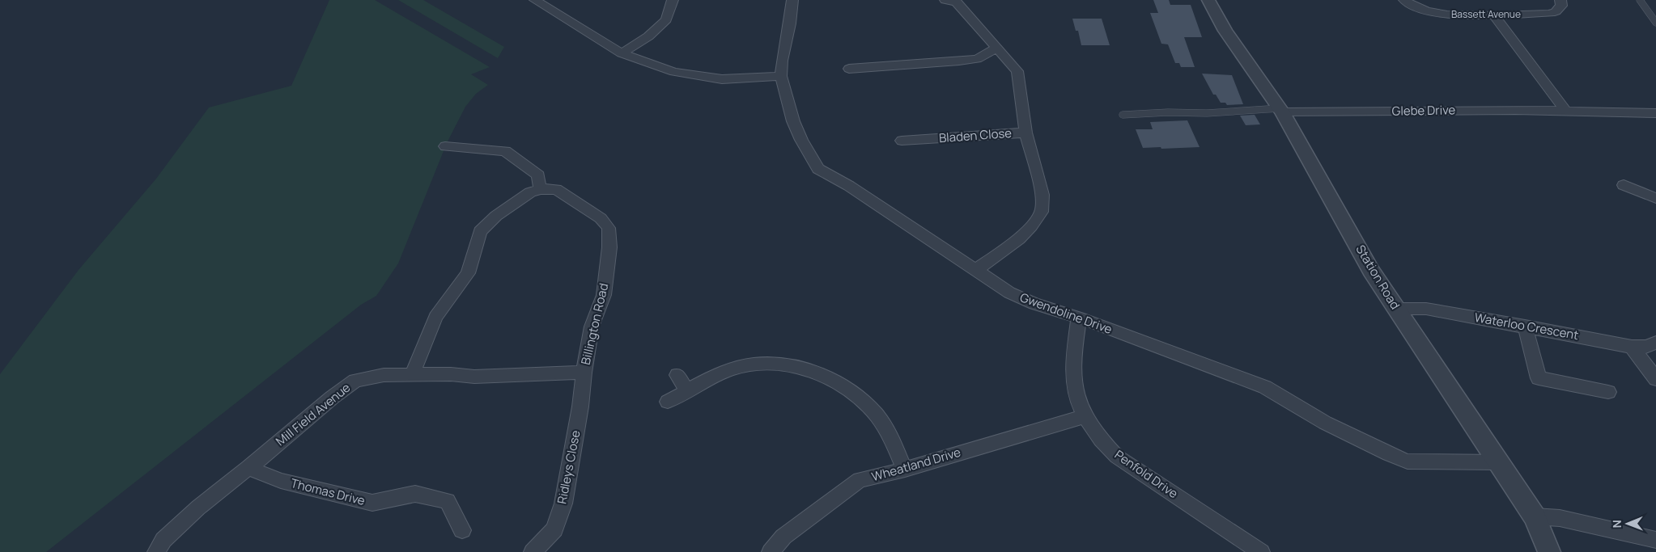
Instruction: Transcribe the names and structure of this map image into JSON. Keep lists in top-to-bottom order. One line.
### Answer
{"streets":{"street":["Bassett Avenue","Glebe Drive","Bladen Close","Station Road","Gwendoline Drive","Billington Road","Waterloo Crescent","Mill Field Avenue","Wheatland Drive","Ridleys Close","Penfold Drive","Thomas Drive"]},"crossings":[["Glebe Drive","Station Road"],["Station Road","Gwendoline Drive"],["Station Road","Waterloo Crescent"],["Gwendoline Drive","Penfold Drive"],["Billington Road","Mill Field Avenue"],["Billington Road","Ridleys Close"],["Mill Field Avenue","Ridleys Close"],["Mill Field Avenue","Thomas Drive"],["Wheatland Drive","Penfold Drive"]],"north":"left"}
